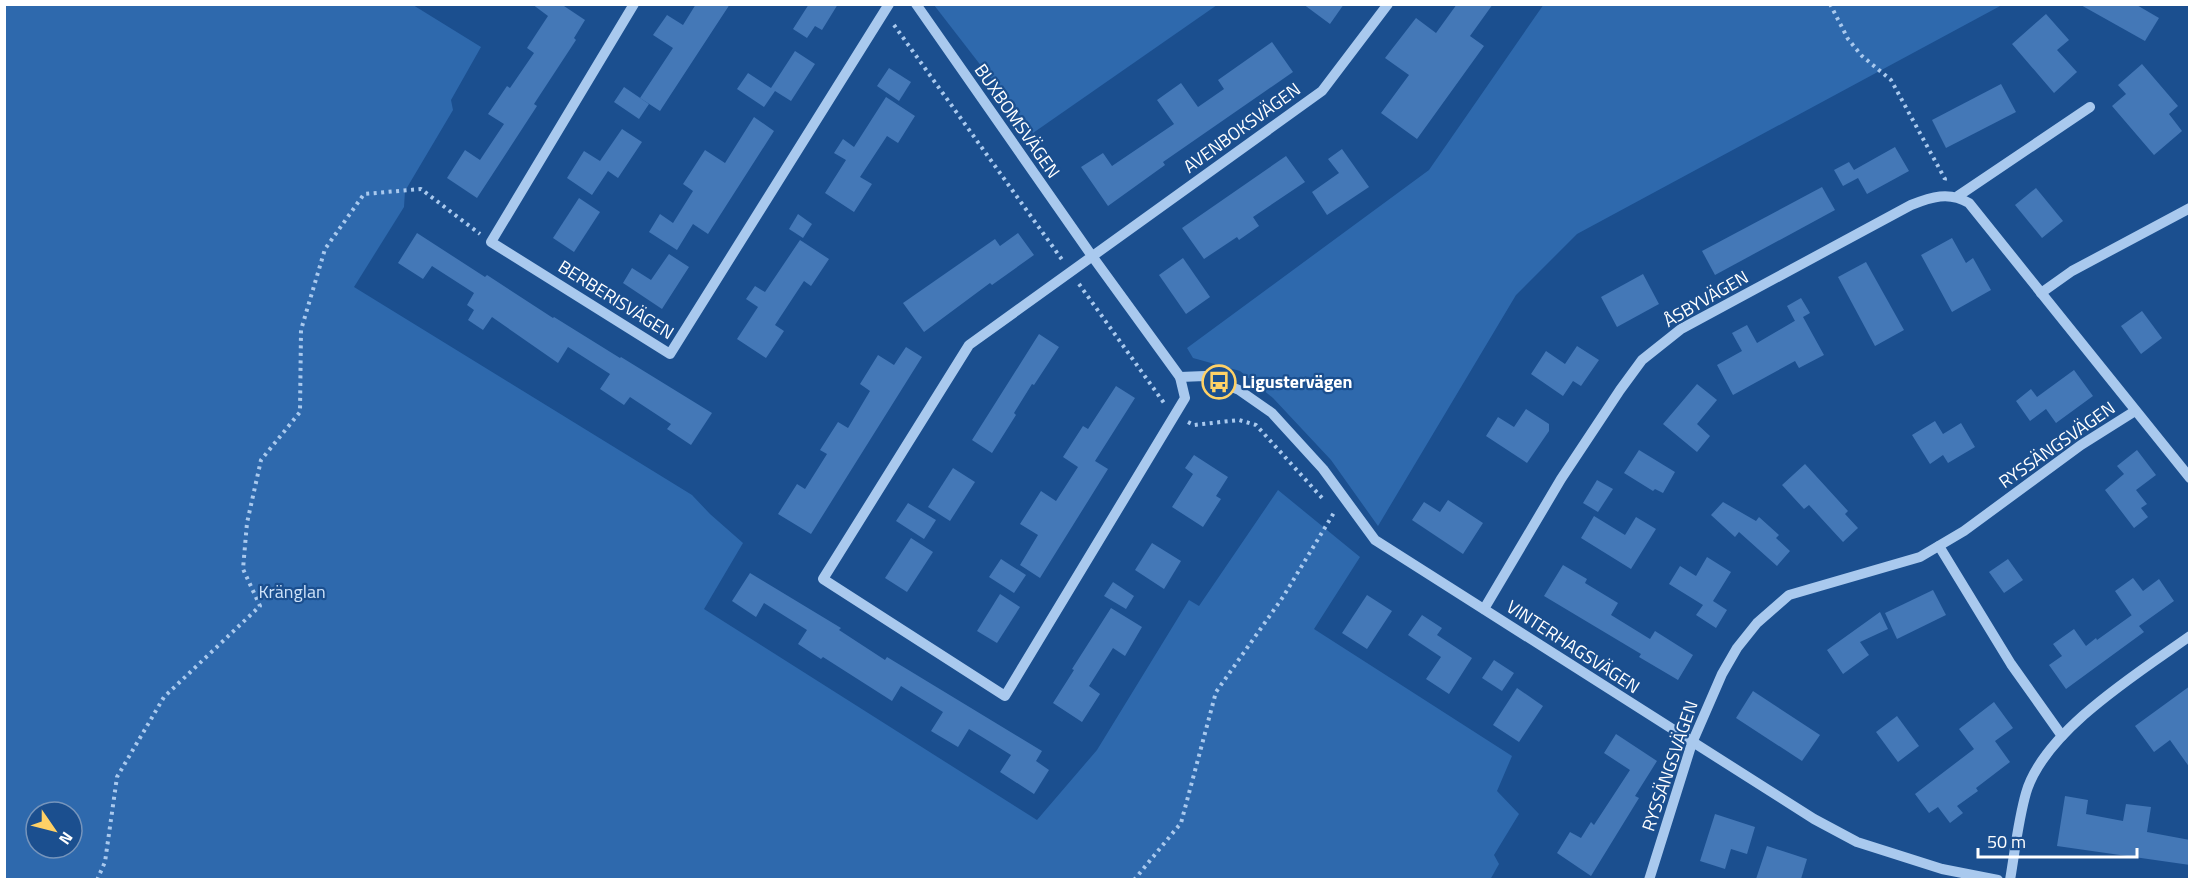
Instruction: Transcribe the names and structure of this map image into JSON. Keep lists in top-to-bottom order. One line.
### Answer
{"streets":{"street":["BUXBOMSVÄGEN","AVENBOKSVÄGEN","ÅSBYVÄGEN","BERBERISVÄGEN","RYSSÄNGSVÄGEN","VINTERHAGSVÄGEN"]},"crossings":[["BUXBOMSVÄGEN","AVENBOKSVÄGEN"],["ÅSBYVÄGEN","VINTERHAGSVÄGEN"],["RYSSÄNGSVÄGEN","VINTERHAGSVÄGEN"]],"parks":["Kränglan"],"places":{"bus stop":["Ligustervägen"]},"scale_bar":"50 m","north":"bottom right"}
